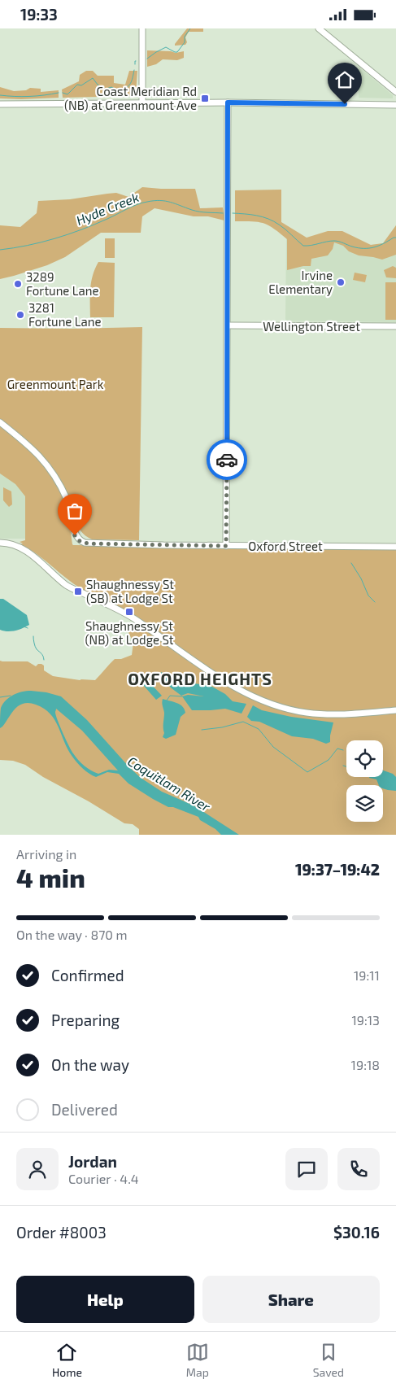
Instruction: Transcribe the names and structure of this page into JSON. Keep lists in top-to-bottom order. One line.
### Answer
{"streets":{"street":["Wellington Street","Oxford Street"]},"districts":["OXFORD HEIGHTS"],"water":["Hyde Creek","Coquitlam River"],"parks":["Greenmount Park"],"places":{"transit":["Coast Meridian Rd (NB) at Greenmount Ave","Shaughnessy St (SB) at Lodge St","Shaughnessy St (NB) at Lodge St"],"other":["Irvine Elementary","3289 Fortune Lane","3281 Fortune Lane"]},"page":{"status":"19:33","heading":["4 min","Arriving in","19:37–19:42"],"panel":["Jordan","Courier · 4.4","Order #8003","$30.16"],"bar":"On the way · 870 m","list":[["Confirmed","19:11"],["Preparing","19:13"],["On the way","19:18"],"Delivered"],"buttons":["Help","Share"],"tabs":["Home","Map","Saved"]}}
